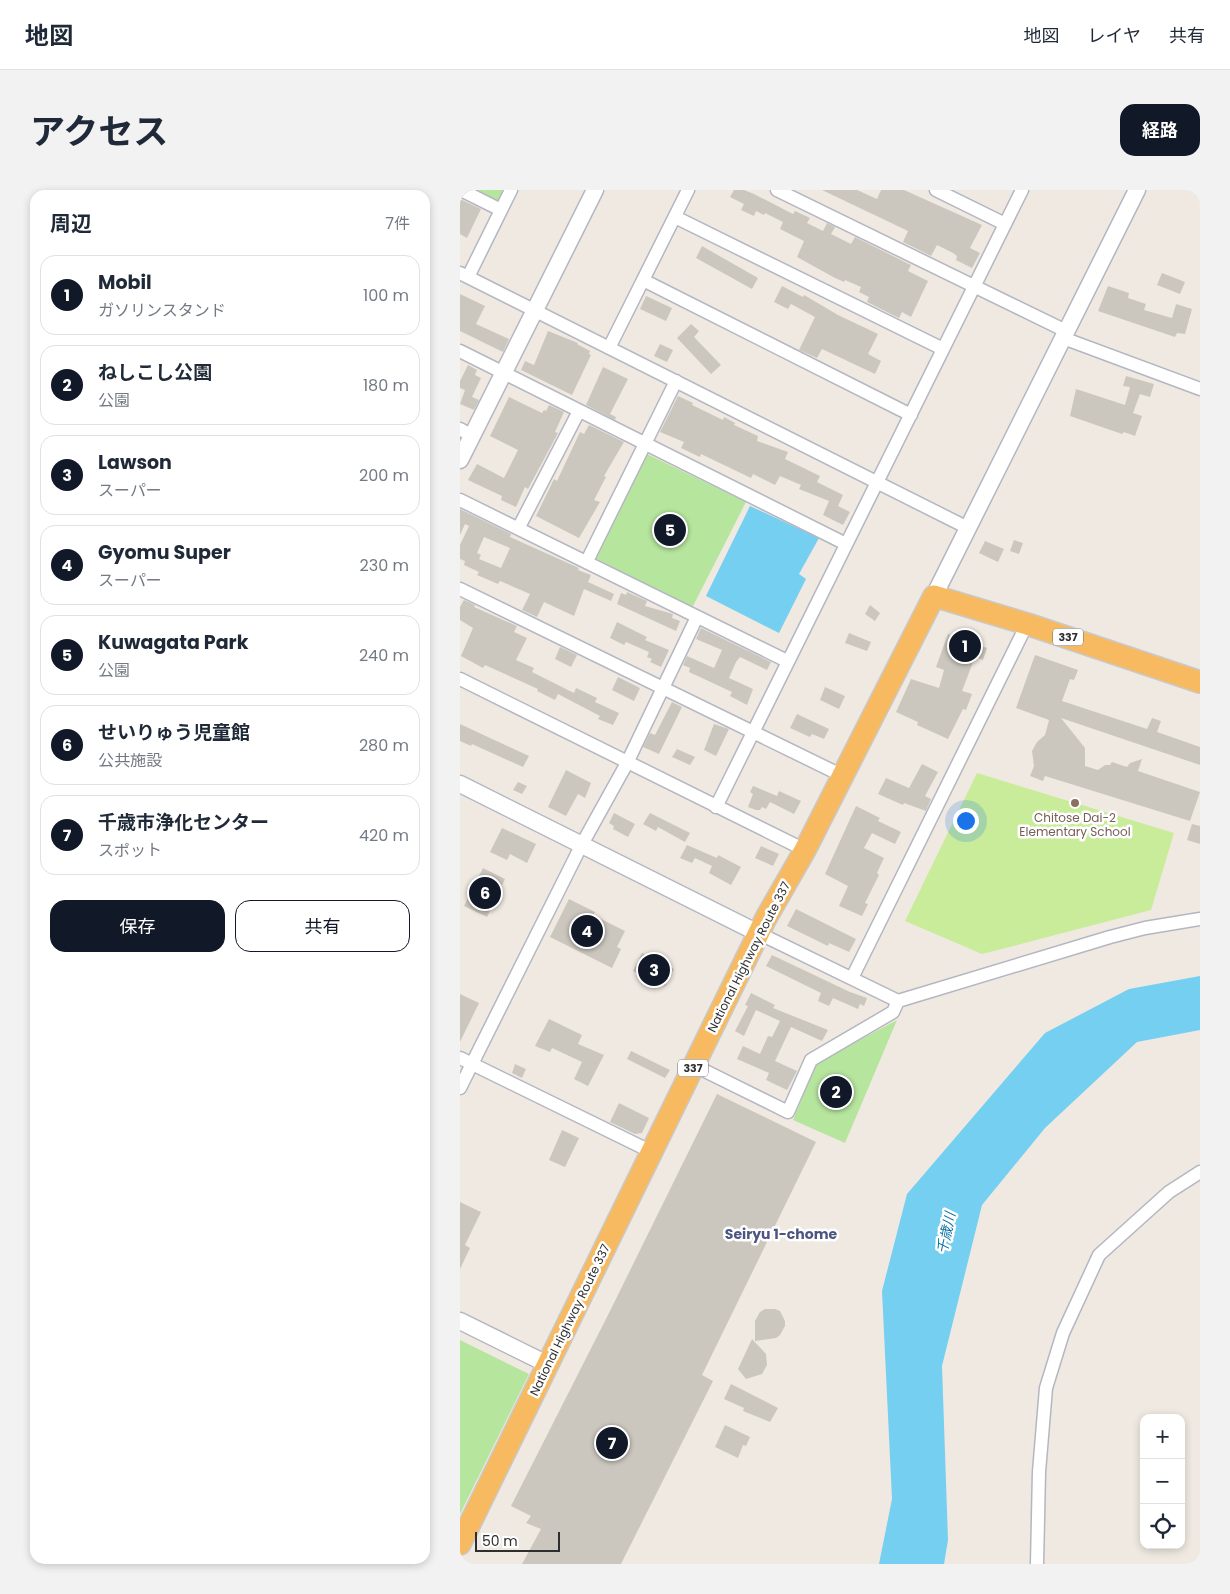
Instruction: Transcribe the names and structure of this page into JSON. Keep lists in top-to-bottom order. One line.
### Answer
{"streets":{"highway":["337","National Highway Route 337"]},"crossings":[["337","National Highway Route 337"]],"districts":["Seiryu 1-chome"],"water":["千歳川"],"places":["Chitose Dai-2 Elementary School"],"scale_bar":"50 m","page":{"header":"地図","nav":["地図","レイヤ","共有"],"title":"アクセス","buttons":["経路",["保存","共有"]],"heading":["周辺","7件"],"list":[{"mark":"1","name":"Mobil","note":"ガソリンスタンド","value":"100 m"},{"mark":"2","name":"ねしこし公園","note":"公園","value":"180 m"},{"mark":"3","name":"Lawson","note":"スーパー","value":"200 m"},{"mark":"4","name":"Gyomu Super","note":"スーパー","value":"230 m"},{"mark":"5","name":"Kuwagata Park","note":"公園","value":"240 m"},{"mark":"6","name":"せいりゅう児童館","note":"公共施設","value":"280 m"},{"mark":"7","name":"千歳市浄化センター","note":"スポット","value":"420 m"}],"pins":["5","1","6","4","3","2","7"],"map_buttons":["+","−"],"scale":"50 m"}}
